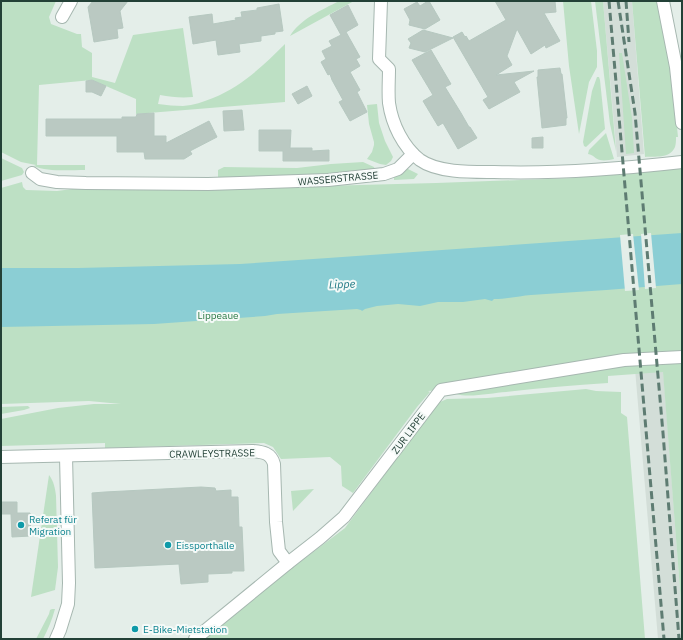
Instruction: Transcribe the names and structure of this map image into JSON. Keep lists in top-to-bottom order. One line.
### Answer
{"streets":{"street":["WASSERSTRASSE","ZUR LIPPE","CRAWLEYSTRASSE"]},"crossings":[["ZUR LIPPE","CRAWLEYSTRASSE"]],"water":["Lippe"],"parks":["Lippeaue"],"places":["Referat für Migration","Eissporthalle","E-Bike-Mietstation"]}
